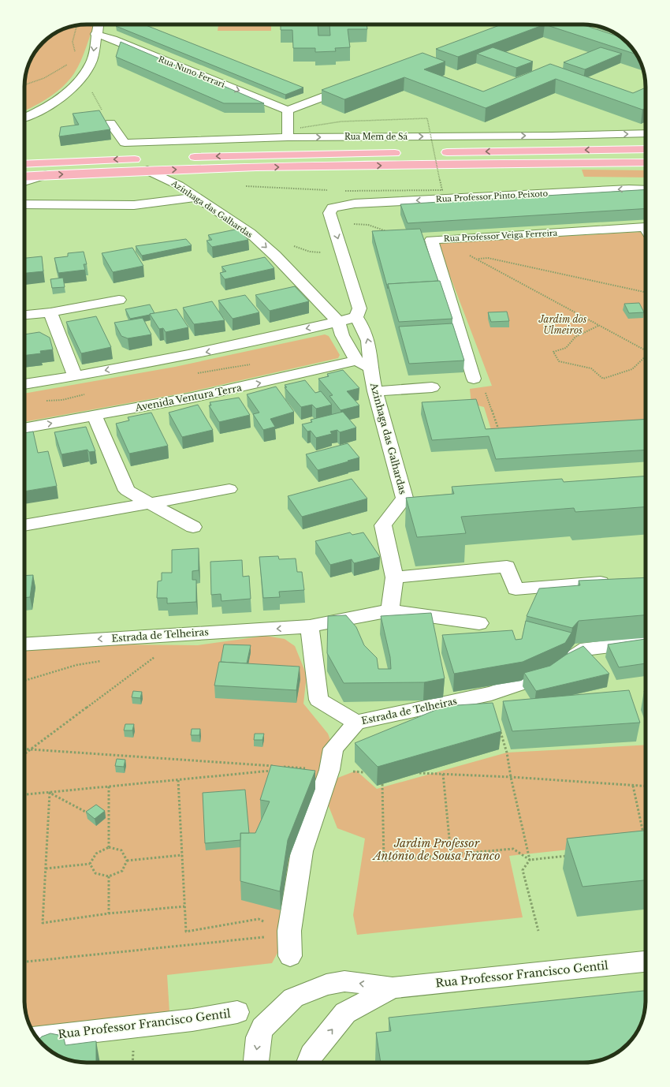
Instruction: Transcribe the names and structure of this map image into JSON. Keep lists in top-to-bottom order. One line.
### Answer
{"streets":{"street":["Rua Nuno Ferrari","Rua Mem de Sá","Rua Professor Pinto Peixoto","Azinhaga das Galhardas","Rua Professor Veiga Ferreira","Avenida Ventura Terra","Estrada de Telheiras","Rua Professor Francisco Gentil"]},"crossings":[["Azinhaga das Galhardas","Avenida Ventura Terra"]],"one_way":["Rua Mem de Sá","Rua Professor Pinto Peixoto"],"parks":["Jardim dos Ulmeiros","Jardim Professor António de Sousa Franco"]}
